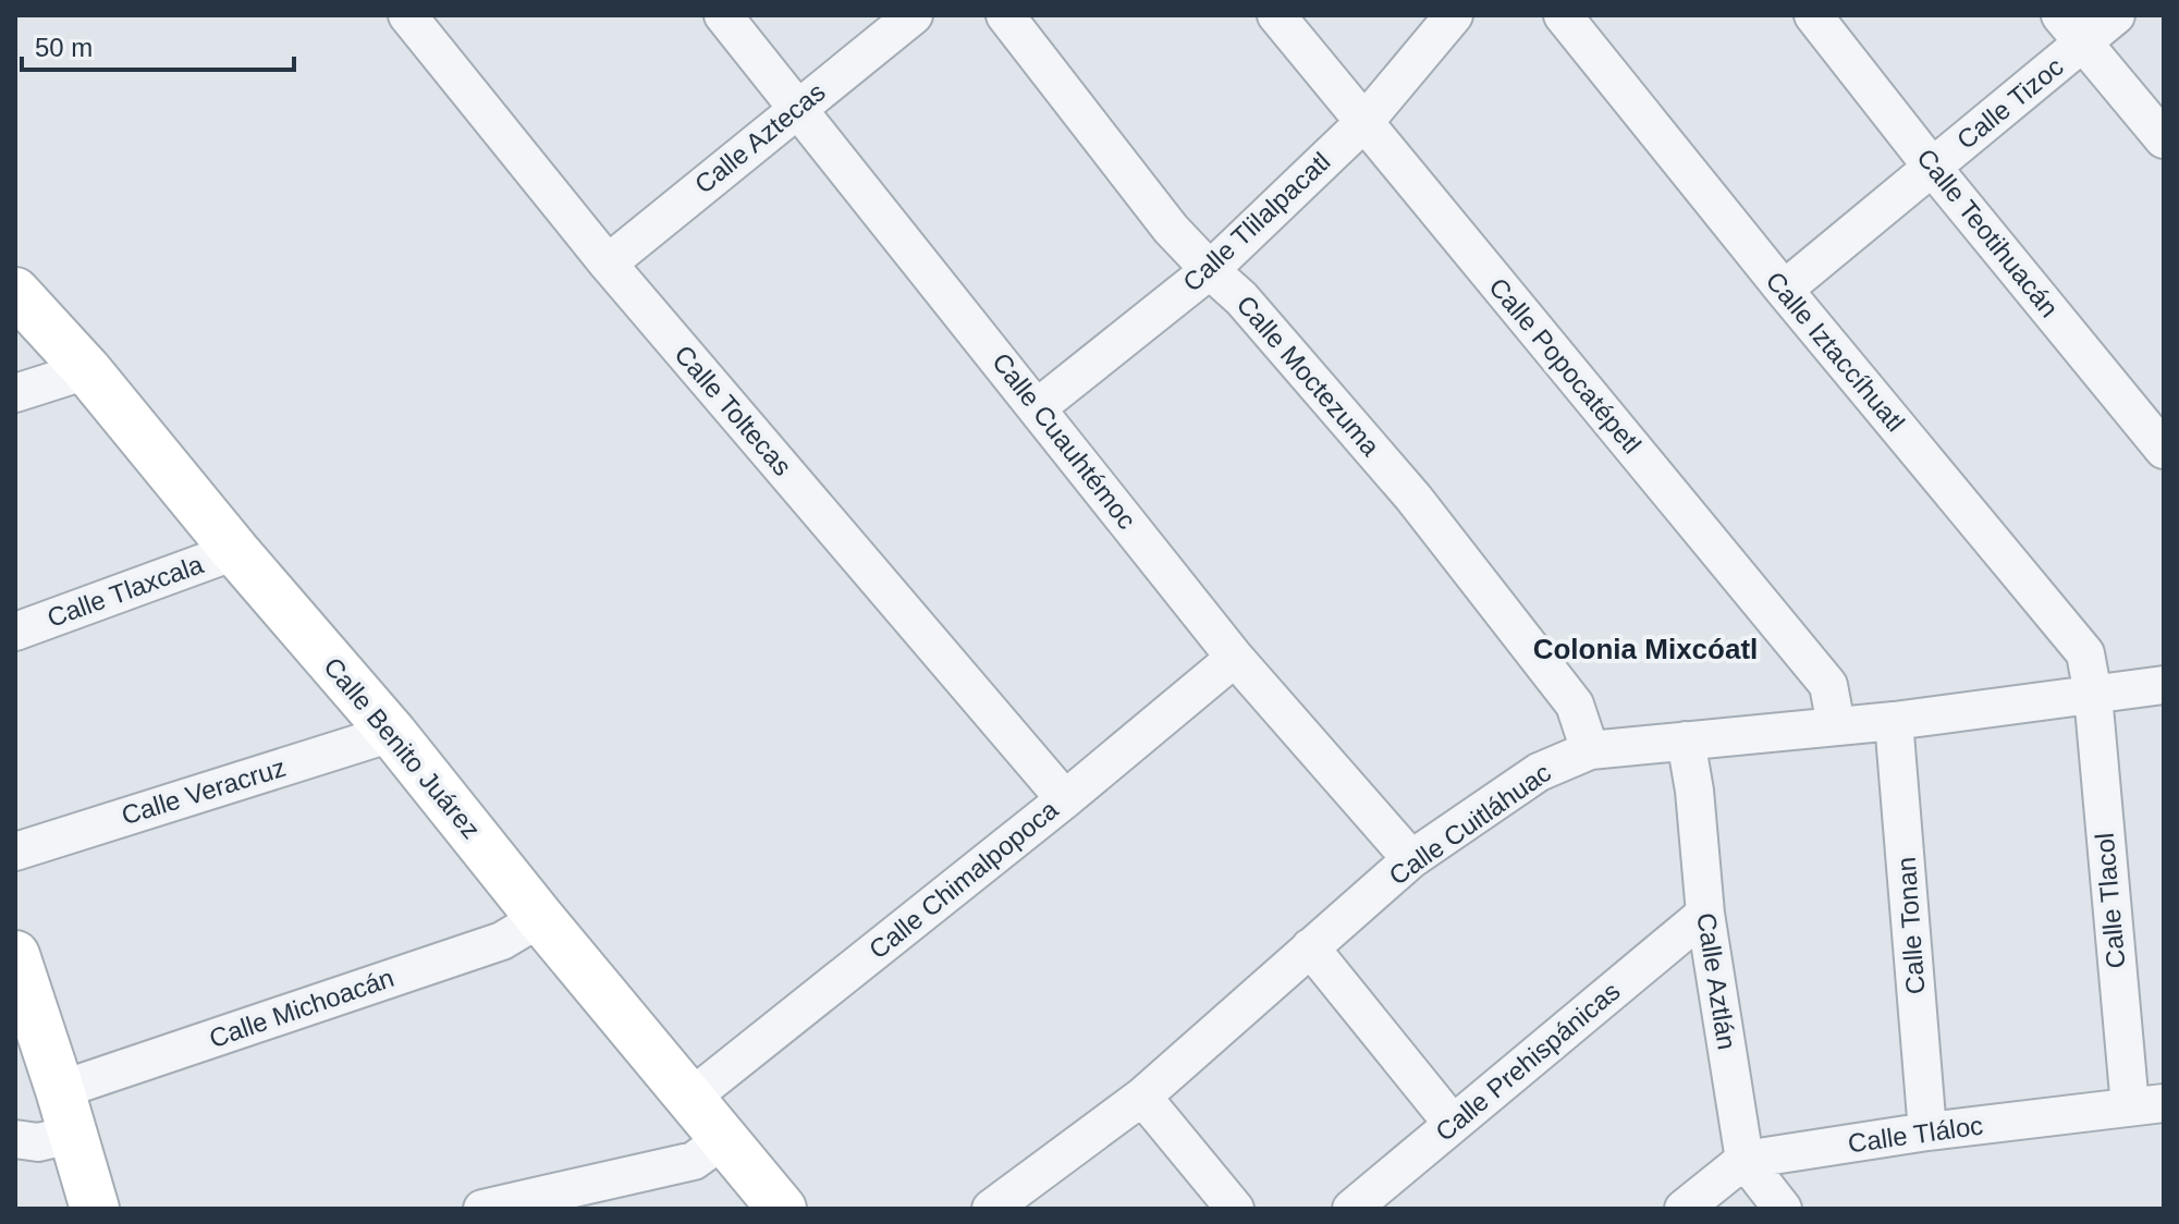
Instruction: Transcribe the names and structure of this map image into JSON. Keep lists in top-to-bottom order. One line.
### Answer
{"streets":{"street":["Calle Tizoc","Calle Aztecas","Calle Tlilalpacatl","Calle Teotihuacán","Calle Iztaccíhuatl","Calle Popocatépetl","Calle Moctezuma","Calle Toltecas","Calle Cuauhtémoc","Calle Tlaxcala","Calle Benito Juárez","Calle Veracruz","Calle Cuitláhuac","Calle Chimalpopoca","Calle Tlacol","Calle Tonan","Calle Aztlán","Calle Michoacán","Calle Prehispánicas","Calle Tláloc"]},"crossings":[["Calle Tizoc","Calle Teotihuacán"],["Calle Tizoc","Calle Iztaccíhuatl"],["Calle Aztecas","Calle Toltecas"],["Calle Aztecas","Calle Cuauhtémoc"],["Calle Tlilalpacatl","Calle Popocatépetl"],["Calle Tlilalpacatl","Calle Moctezuma"],["Calle Tlilalpacatl","Calle Cuauhtémoc"],["Calle Iztaccíhuatl","Calle Cuitláhuac"],["Calle Iztaccíhuatl","Calle Tlacol"],["Calle Popocatépetl","Calle Cuitláhuac"],["Calle Moctezuma","Calle Cuitláhuac"],["Calle Toltecas","Calle Chimalpopoca"],["Calle Cuauhtémoc","Calle Cuitláhuac"],["Calle Cuauhtémoc","Calle Chimalpopoca"],["Calle Tlaxcala","Calle Benito Juárez"],["Calle Benito Juárez","Calle Veracruz"],["Calle Benito Juárez","Calle Chimalpopoca"],["Calle Benito Juárez","Calle Michoacán"],["Calle Cuitláhuac","Calle Tlacol"],["Calle Cuitláhuac","Calle Tonan"],["Calle Cuitláhuac","Calle Aztlán"],["Calle Tlacol","Calle Tláloc"],["Calle Tonan","Calle Tláloc"],["Calle Aztlán","Calle Prehispánicas"],["Calle Aztlán","Calle Tláloc"]],"districts":["Colonia Mixcóatl"],"scale_bar":"50 m"}
